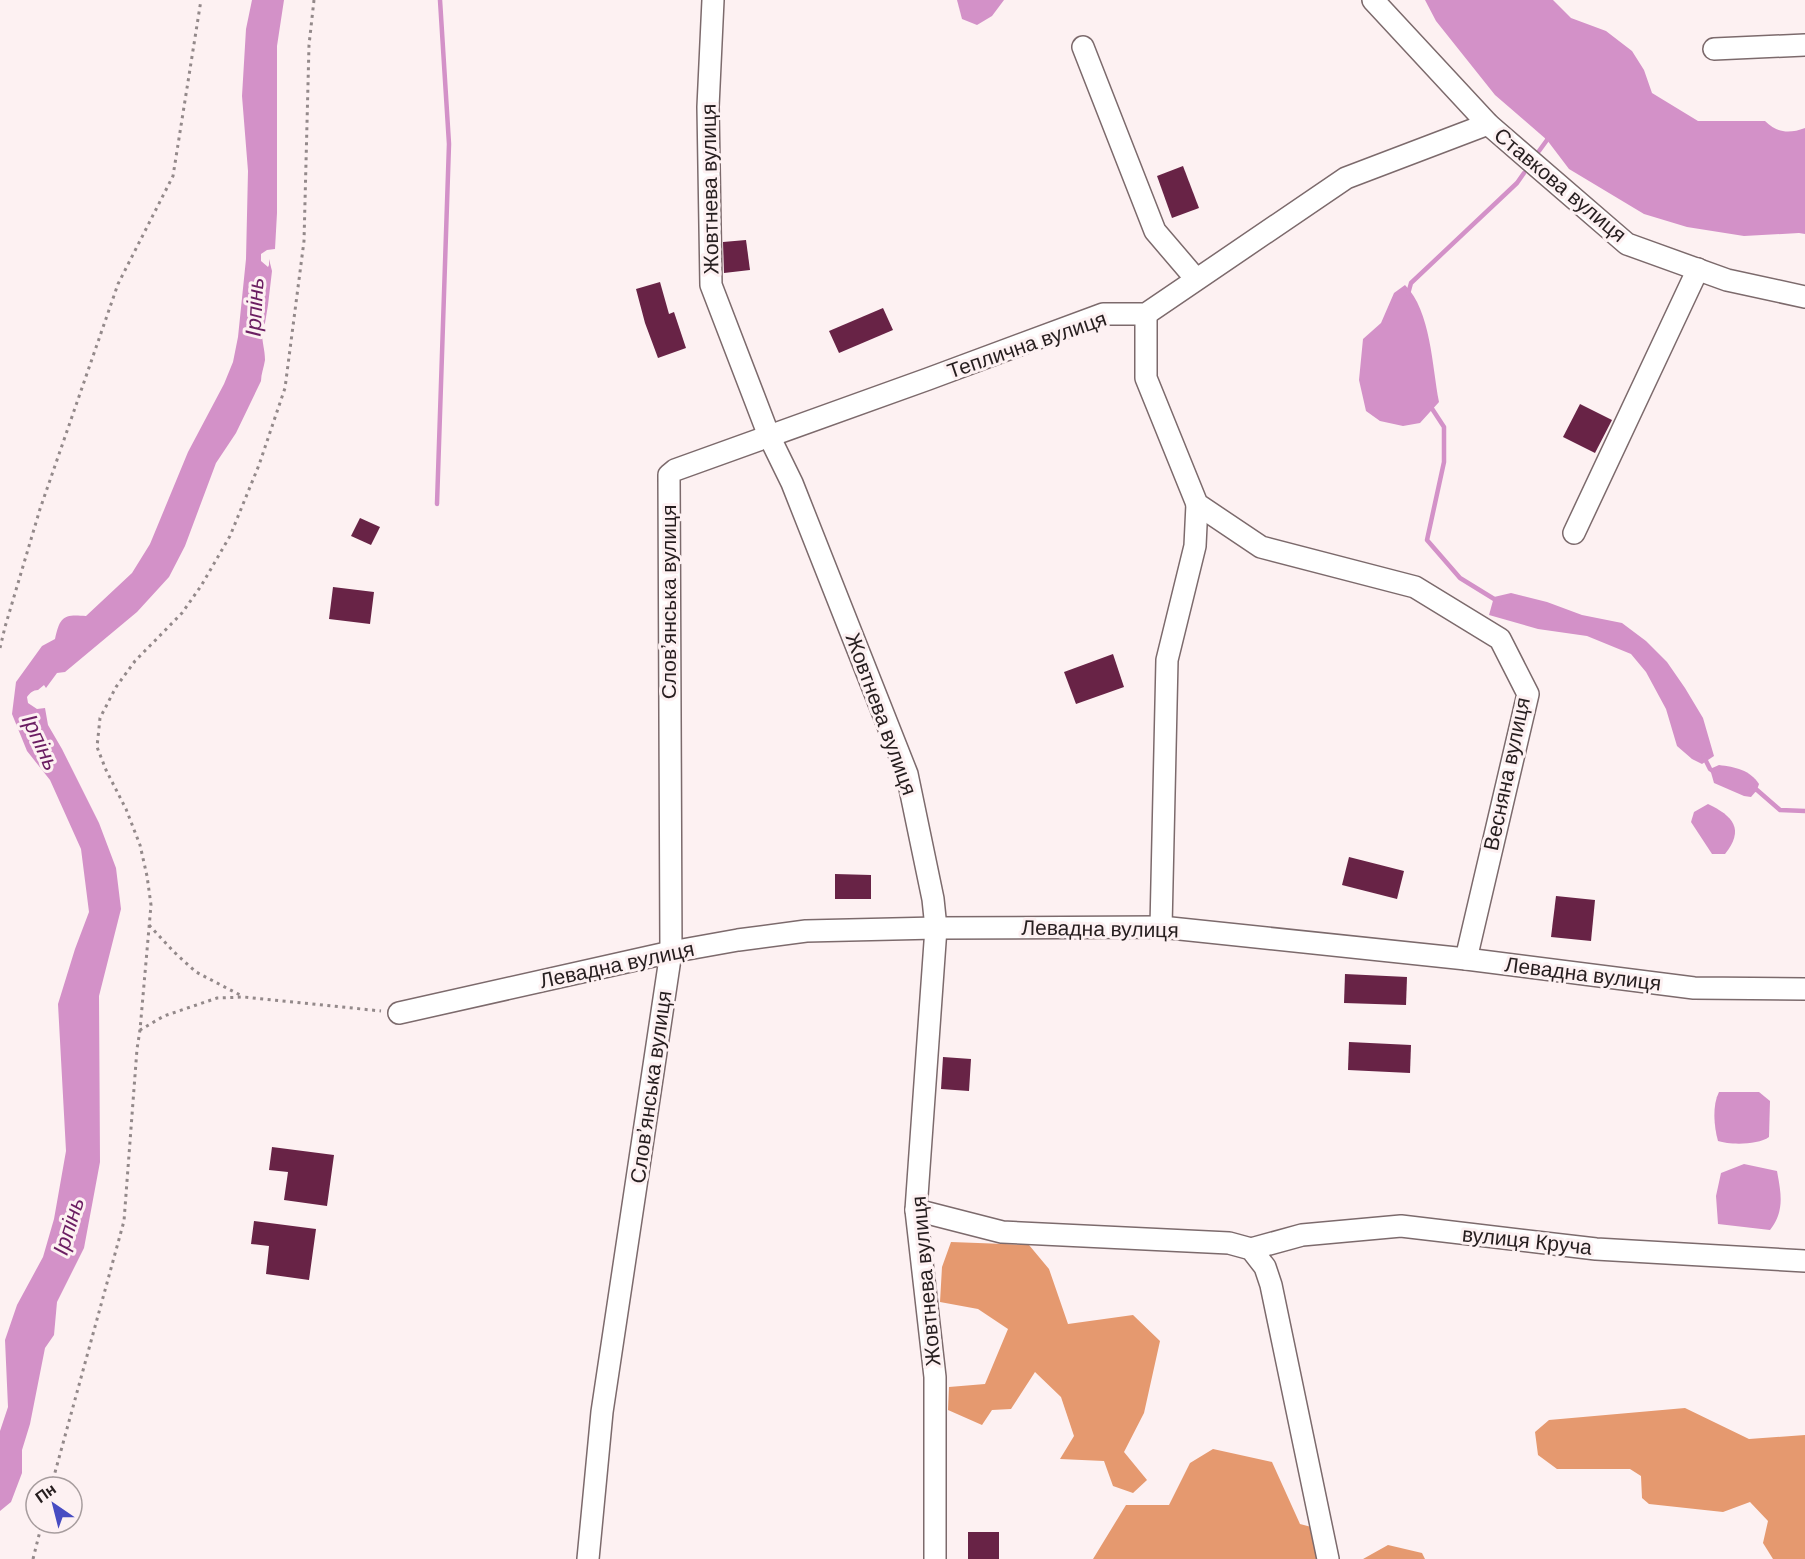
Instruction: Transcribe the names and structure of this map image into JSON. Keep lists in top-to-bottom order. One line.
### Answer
{"streets":{"street":["Ставкова вулиця","Жовтнева вулиця","Теплична вулиця","Словʼянська вулиця","Весняна вулиця","Левадна вулиця","вулиця Круча"]},"crossings":[["Жовтнева вулиця","Теплична вулиця"],["Жовтнева вулиця","Левадна вулиця"],["Жовтнева вулиця","вулиця Круча"],["Теплична вулиця","Словʼянська вулиця"],["Словʼянська вулиця","Левадна вулиця"],["Весняна вулиця","Левадна вулиця"]],"water":["Ірпінь"],"north":"top left"}
